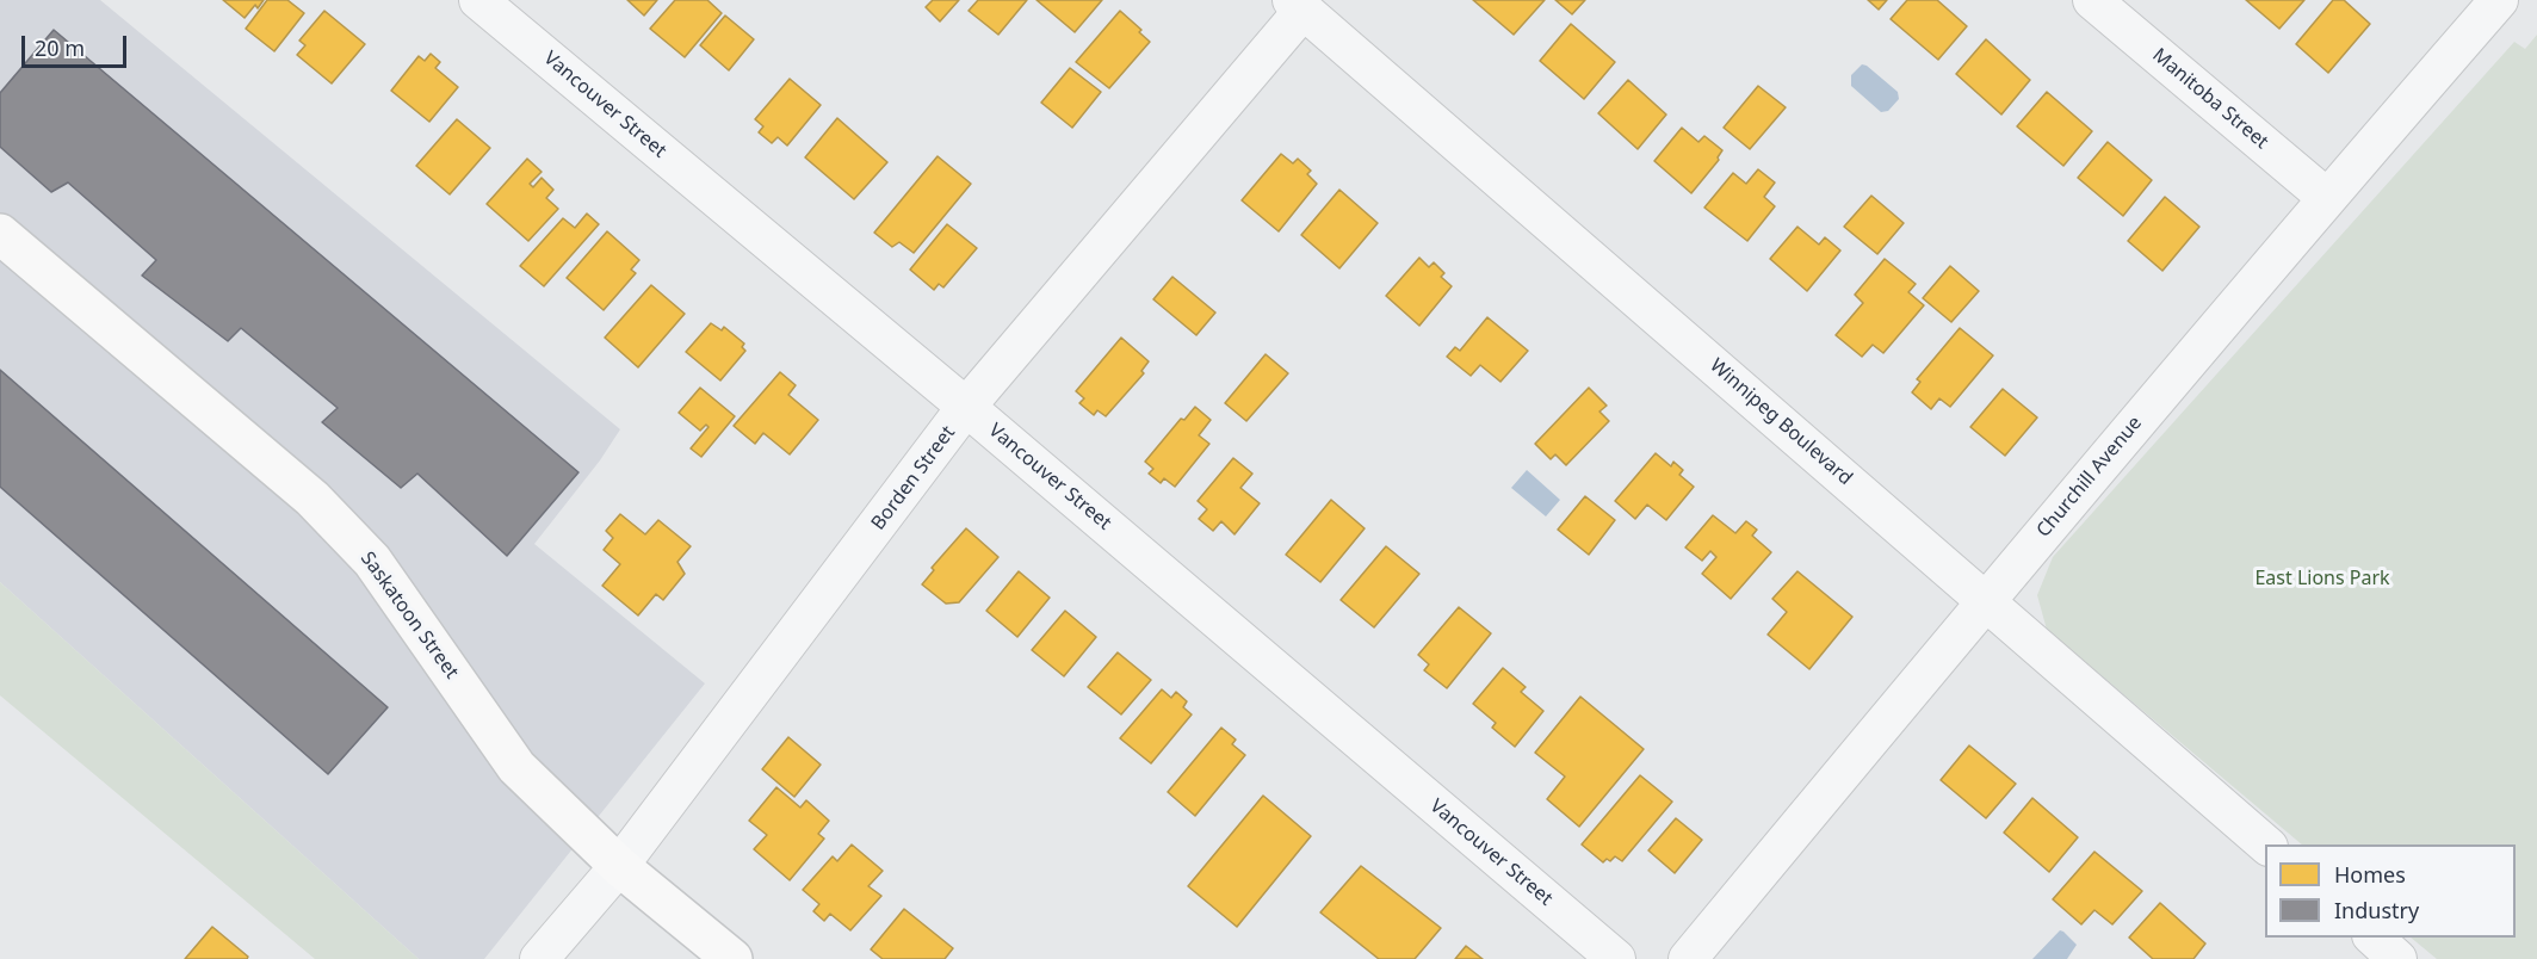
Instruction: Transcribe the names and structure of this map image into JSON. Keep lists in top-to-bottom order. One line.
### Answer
{"streets":{"street":["Manitoba Street","Vancouver Street","Winnipeg Boulevard","Churchill Avenue","Borden Street","Saskatoon Street"]},"crossings":[["Manitoba Street","Churchill Avenue"],["Vancouver Street","Borden Street"],["Winnipeg Boulevard","Churchill Avenue"],["Winnipeg Boulevard","Borden Street"],["Borden Street","Saskatoon Street"]],"parks":["East Lions Park"],"legend":["Homes","Industry"],"scale_bar":"20 m"}
